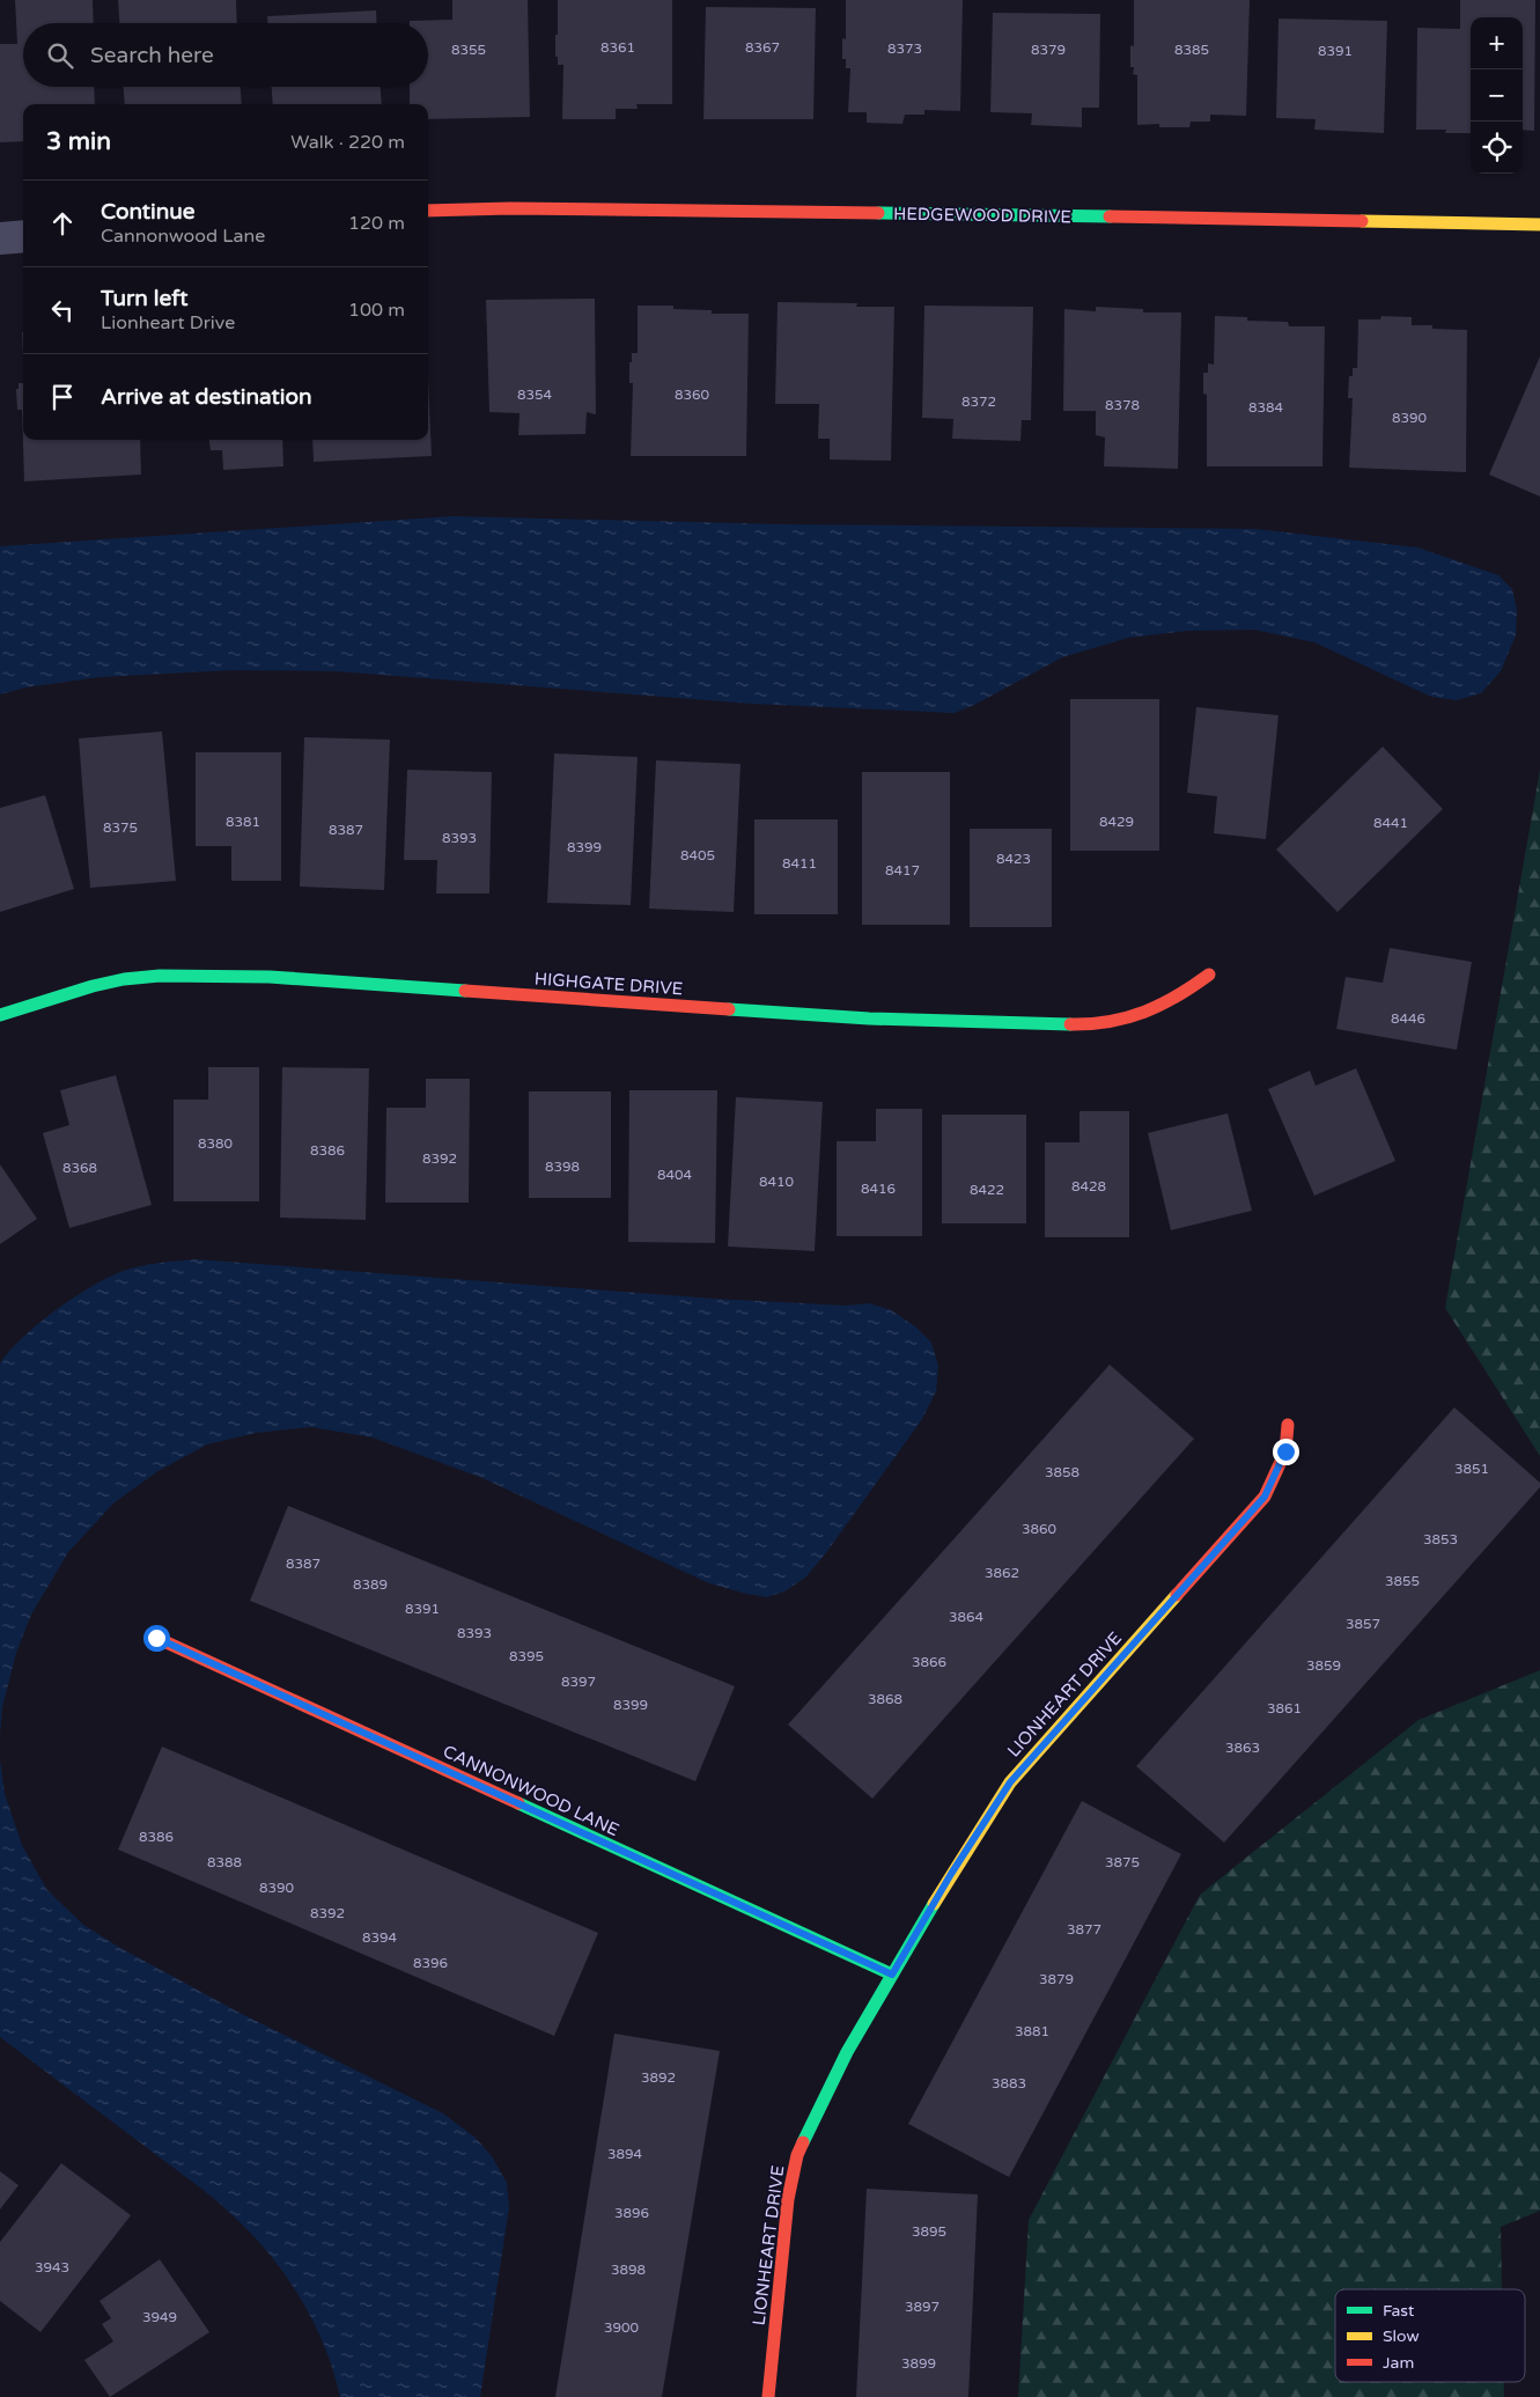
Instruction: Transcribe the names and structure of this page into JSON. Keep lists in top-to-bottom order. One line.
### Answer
{"streets":{"street":["HEDGEWOOD DRIVE","HIGHGATE DRIVE","LIONHEART DRIVE","CANNONWOOD LANE"]},"crossings":[["LIONHEART DRIVE","CANNONWOOD LANE"]],"house_numbers":["8361","8367","8373","8355","8379","8385","8391","8354","8360","8372","8378","8384","8390","8381","8429","8441","8375","8387","8393","8399","8405","8423","8411","8417","8446","8380","8386","8392","8398","8368","8404","8410","8428","8416","8422","3851","3858","3860","3853","8387","3862","3855","8389","8391","3864","3857","8393","8395","3866","3859","8397","3868","8399","3861","3863","8386","8388","3875","8390","8392","3877","8394","8396","3879","3881","3892","3883","3894","3896","3895","3943","3898","3897","3949","3900","3899"],"legend":["Fast","Slow","Jam"],"page":{"map_buttons":["+","−"],"search":"Search here","heading":["3 min","Walk · 220 m"],"list":[["Continue","Cannonwood Lane","120 m"],["Turn left","Lionheart Drive","100 m"],"Arrive at destination"]}}
